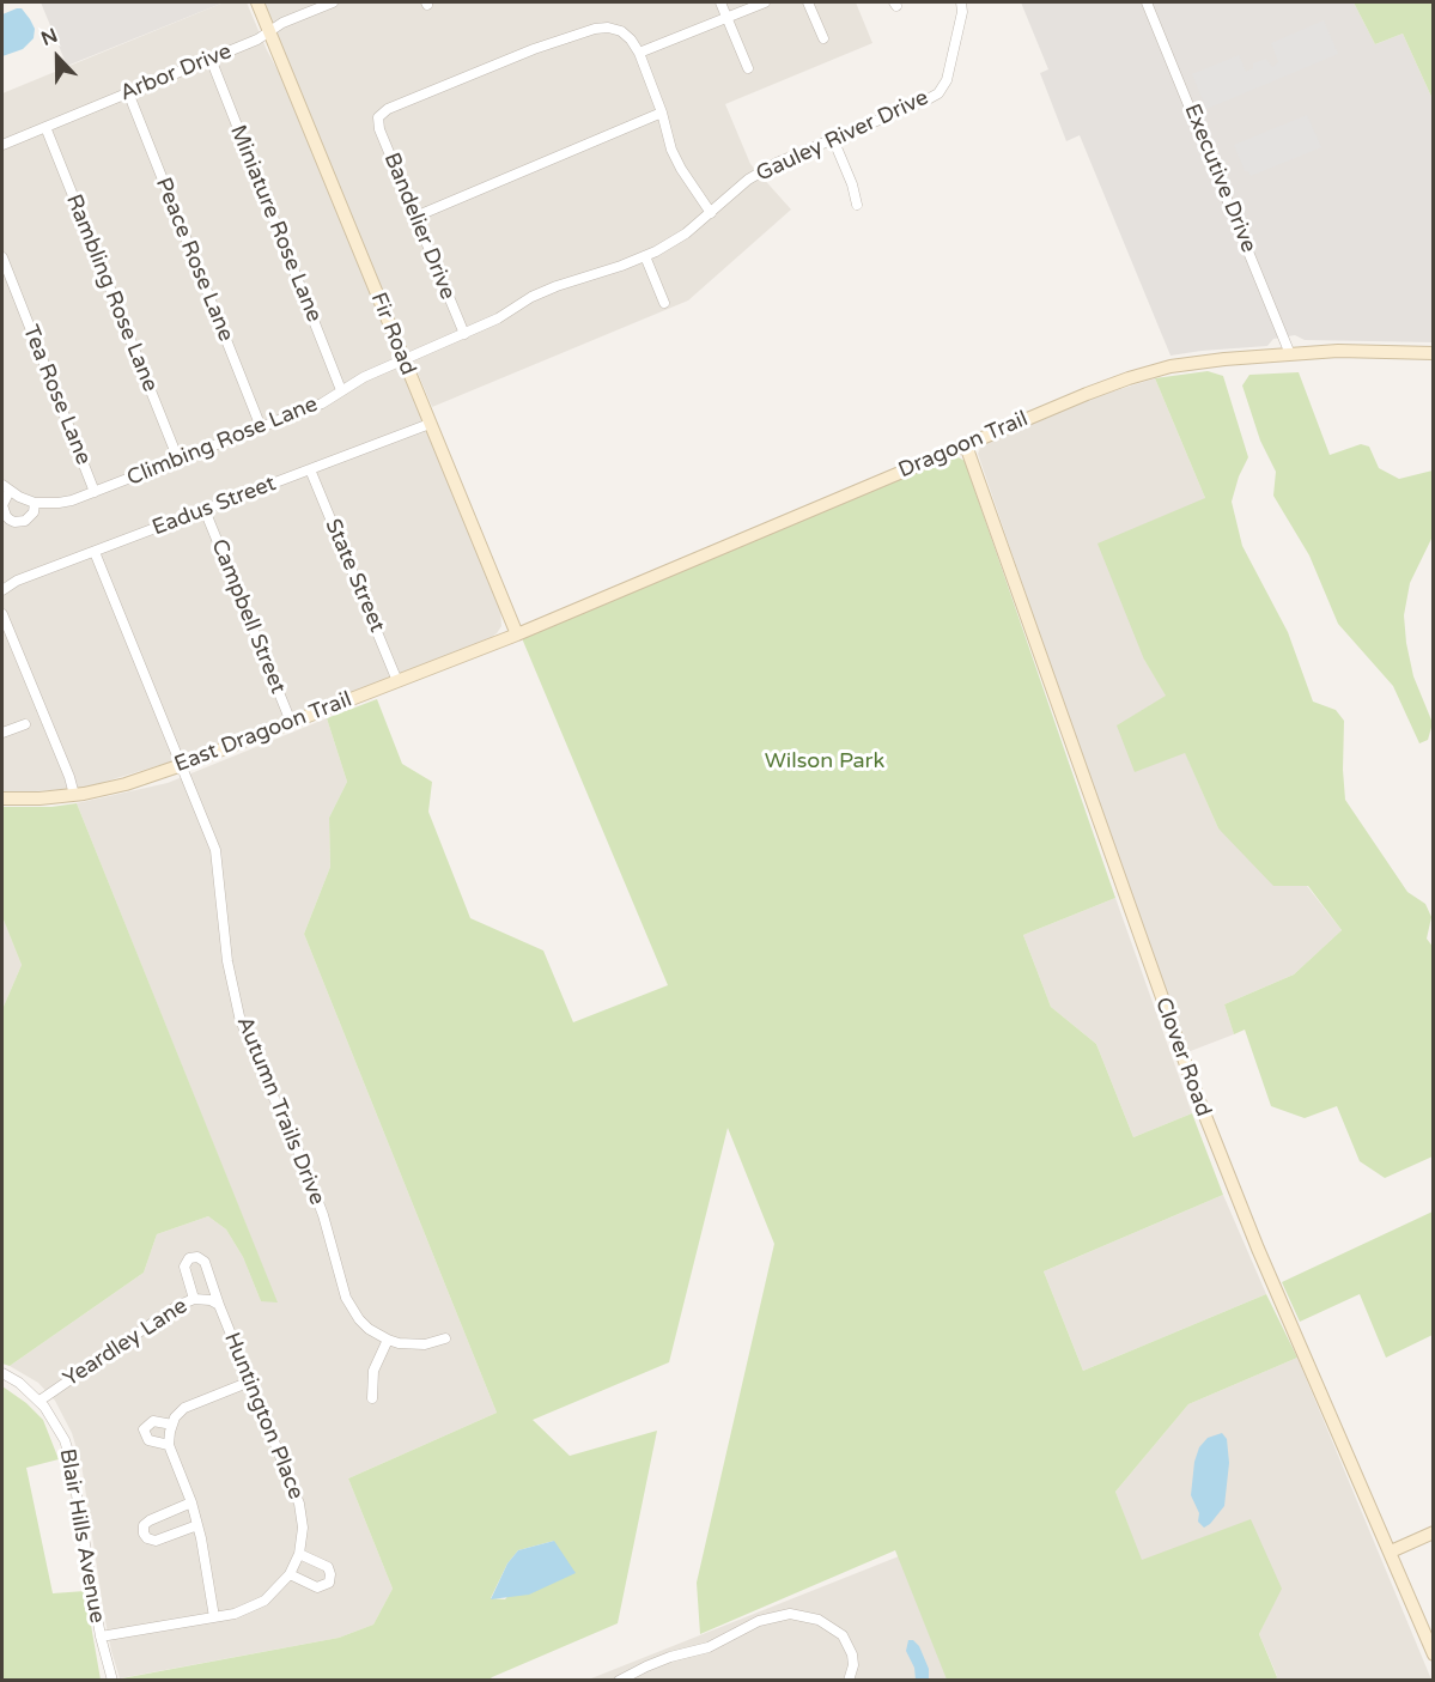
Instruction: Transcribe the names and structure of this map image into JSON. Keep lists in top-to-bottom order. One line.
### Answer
{"streets":{"street":["Arbor Drive","Gauley River Drive","Executive Drive","Miniature Rose Lane","Bandelier Drive","Peace Rose Lane","Rambling Rose Lane","Fir Road","Tea Rose Lane","Climbing Rose Lane","Dragoon Trail","Eadus Street","State Street","Campbell Street","East Dragoon Trail","Clover Road","Autumn Trails Drive","Yeardley Lane","Huntington Place","Blair Hills Avenue"]},"crossings":[["Arbor Drive","Miniature Rose Lane"],["Arbor Drive","Peace Rose Lane"],["Arbor Drive","Rambling Rose Lane"],["Arbor Drive","Fir Road"],["Gauley River Drive","Bandelier Drive"],["Gauley River Drive","Fir Road"],["Gauley River Drive","Climbing Rose Lane"],["Executive Drive","Dragoon Trail"],["Miniature Rose Lane","Climbing Rose Lane"],["Peace Rose Lane","Climbing Rose Lane"],["Rambling Rose Lane","Climbing Rose Lane"],["Fir Road","Climbing Rose Lane"],["Fir Road","Dragoon Trail"],["Fir Road","Eadus Street"],["Fir Road","East Dragoon Trail"],["Tea Rose Lane","Climbing Rose Lane"],["Dragoon Trail","East Dragoon Trail"],["Dragoon Trail","Clover Road"],["Eadus Street","State Street"],["Eadus Street","Campbell Street"],["Eadus Street","Autumn Trails Drive"],["State Street","East Dragoon Trail"],["Campbell Street","East Dragoon Trail"],["East Dragoon Trail","Autumn Trails Drive"],["Yeardley Lane","Huntington Place"],["Yeardley Lane","Blair Hills Avenue"]],"parks":["Wilson Park"],"north":"top"}
